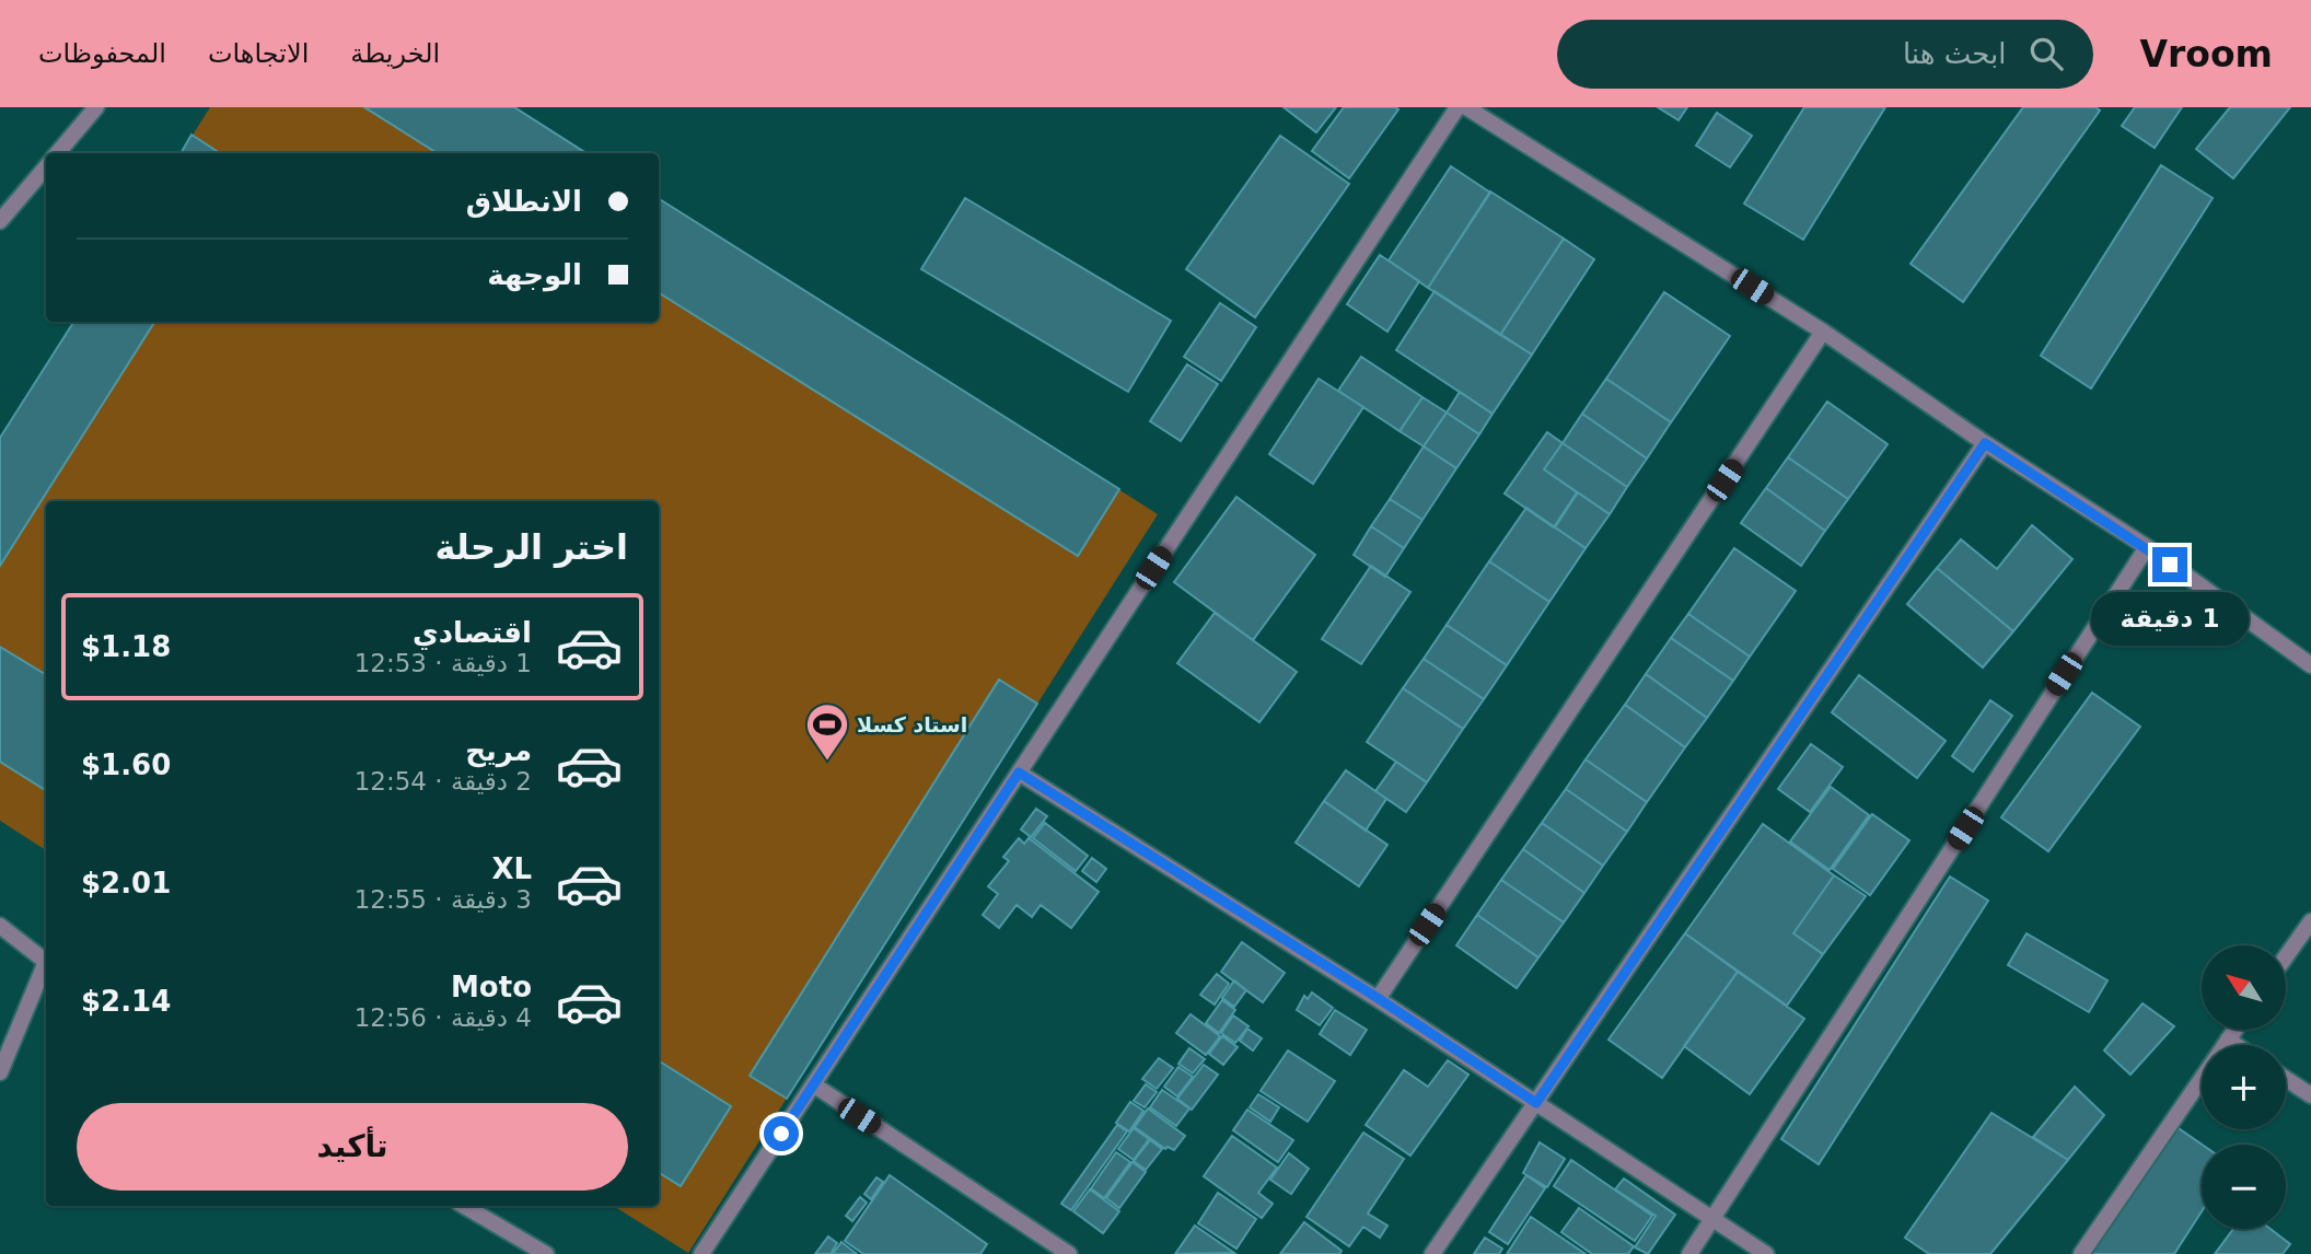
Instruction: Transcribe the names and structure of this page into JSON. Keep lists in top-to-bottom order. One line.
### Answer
{"places":{"sports":["استاد كسلا"]},"north":"top left","page":{"header":"Vroom","search":"ابحث هنا","nav":["الخريطة","الاتجاهات","المحفوظات"],"banner":["الانطلاق","الوجهة"],"heading":"اختر الرحلة","bubble":"1 دقيقة","list":[{"name":"اقتصادي","note":"1 دقيقة · 12:53","value":"$1.18"},{"name":"مريح","note":"2 دقيقة · 12:54","value":"$1.60"},{"name":"XL","note":"3 دقيقة · 12:55","value":"$2.01"},{"name":"Moto","note":"4 دقيقة · 12:56","value":"$2.14"}],"map_buttons":["+","−"],"buttons":"تأكيد"}}
